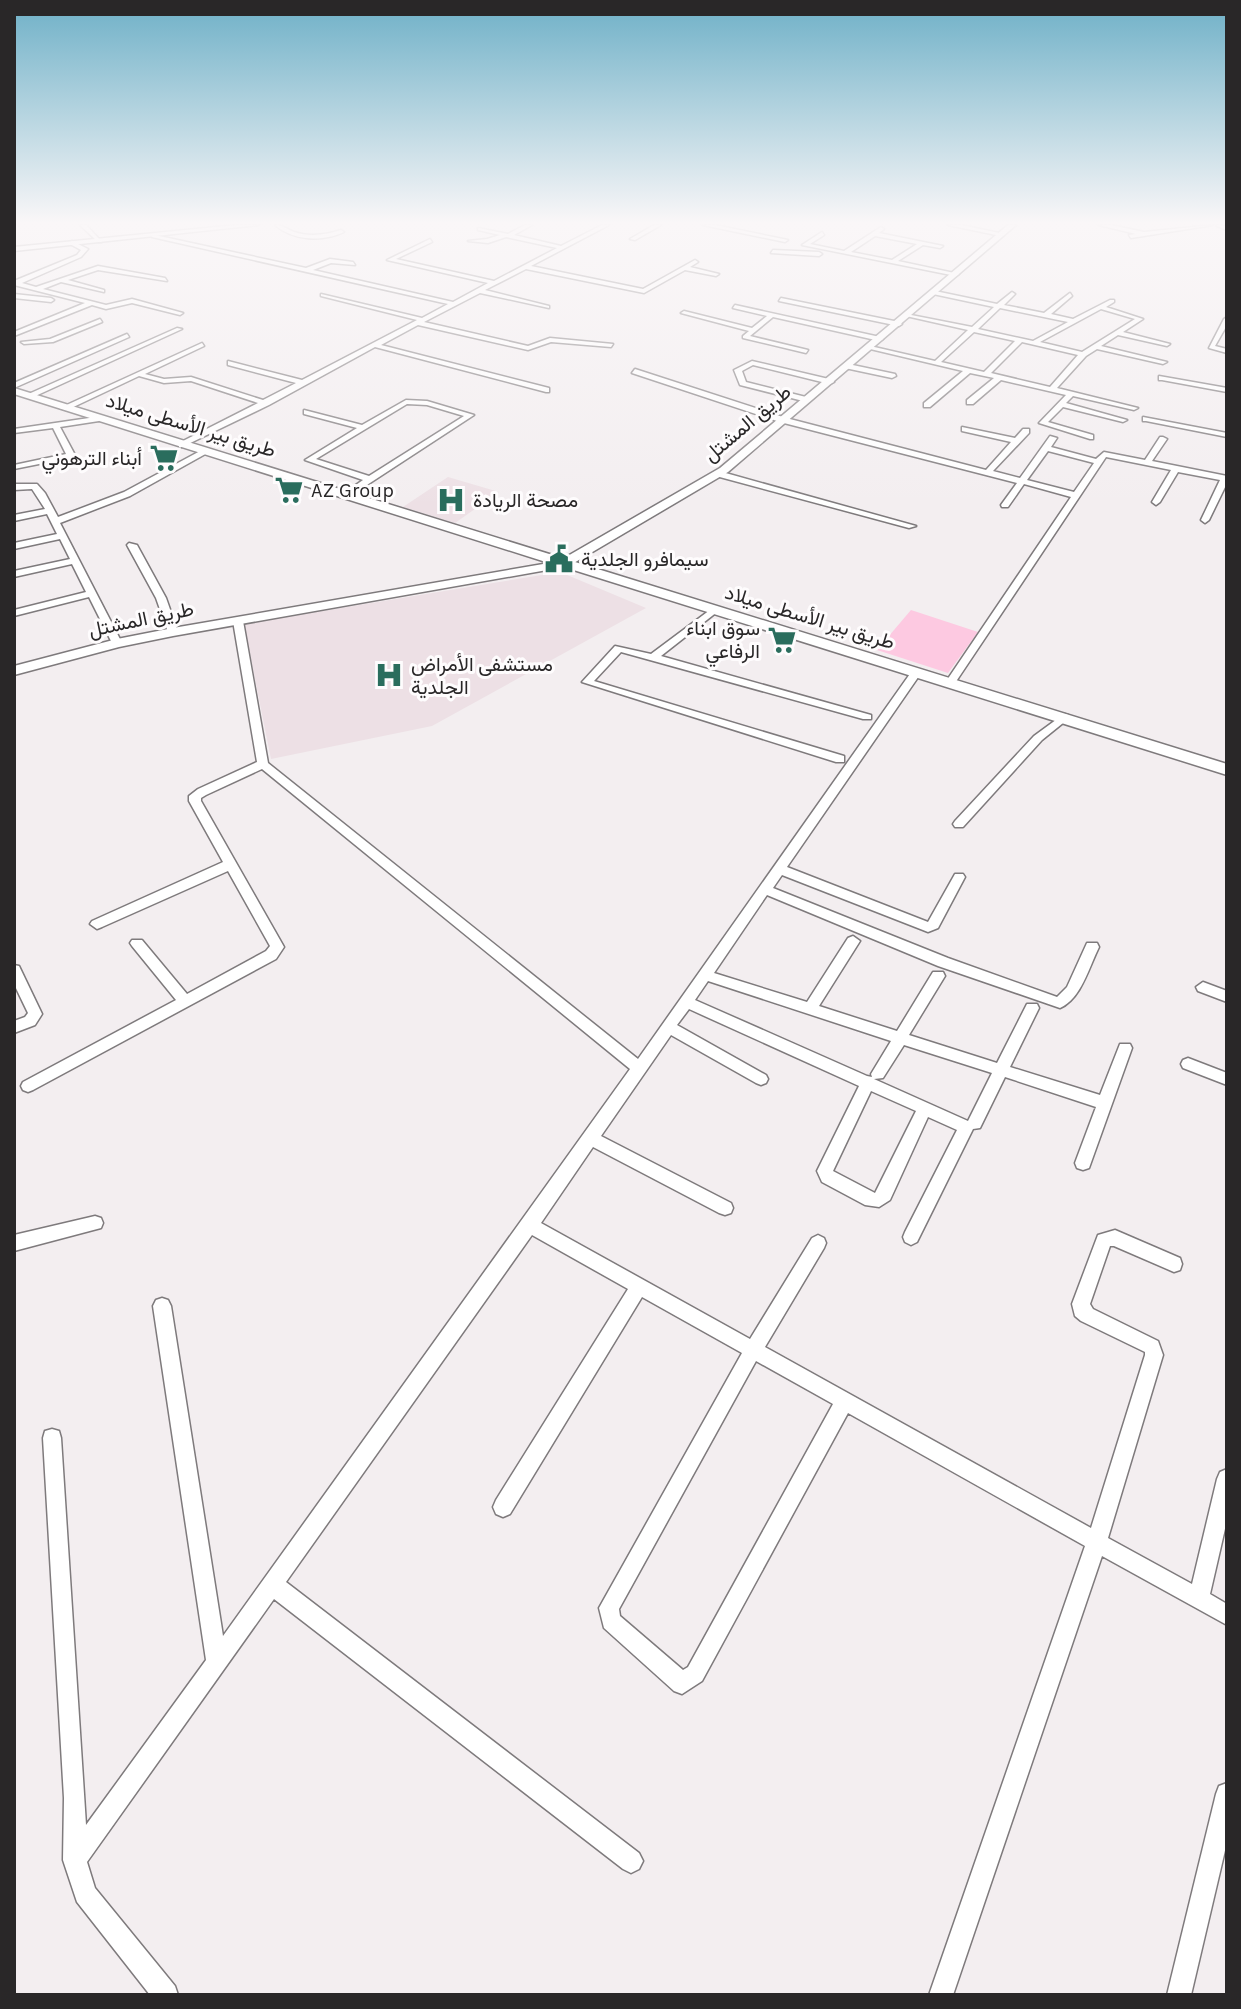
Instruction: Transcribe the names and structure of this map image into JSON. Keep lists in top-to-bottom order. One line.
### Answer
{"streets":{"main road":["طريق المشتل","طريق بير الأسطى ميلاد"]},"crossings":[["طريق المشتل","طريق بير الأسطى ميلاد"]],"places":{"supermarket":["أبناء الترهوني","AZ Group","سوق ابناء الرفاعي"],"hospital":["مصحة الريادة","مستشفى الأمراض الجلدية"],"public building":["سيمافرو الجلدية"]}}
